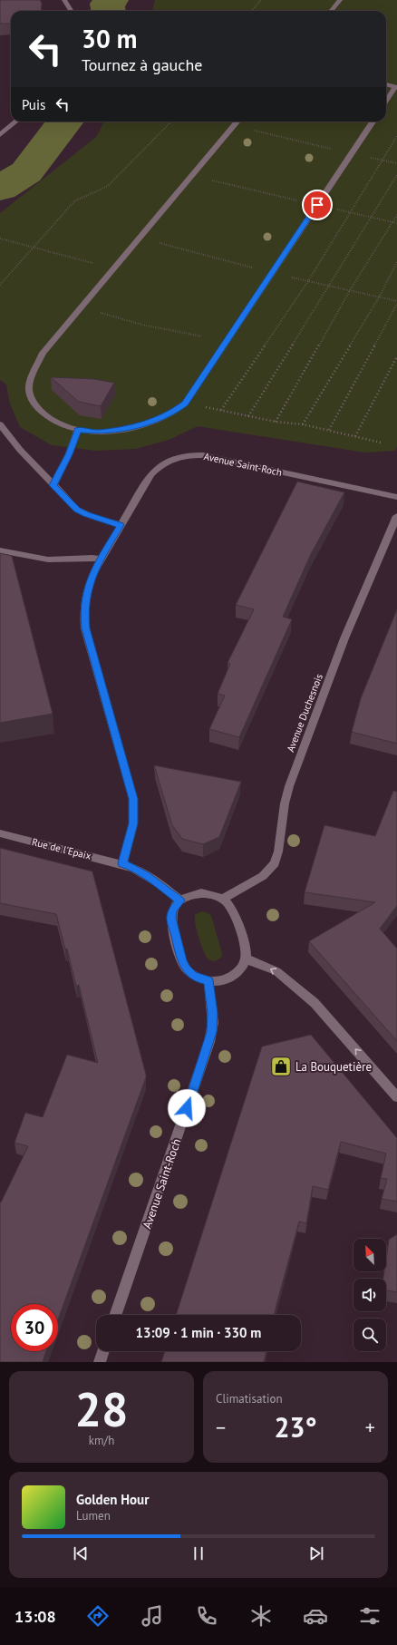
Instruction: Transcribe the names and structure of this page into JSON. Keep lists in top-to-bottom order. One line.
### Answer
{"streets":{"street":["Avenue Saint-Roch","Avenue Duchesnois","Rue de l'Epaix"]},"crossings":[["Avenue Saint-Roch","Avenue Duchesnois"],["Avenue Saint-Roch","Rue de l'Epaix"]],"places":{"shop":["La Bouquetière"]},"north":"top left","page":{"turn":["30 m","Tournez à gauche"],"then":"Puis","limit":"30","trip":"13:09 · 1 min · 330 m","tile":[["28","km/h"],"Climatisation"],"heat":["−","23°","+"],"song":["Golden Hour","Lumen"],"tabs":"13:08"}}
